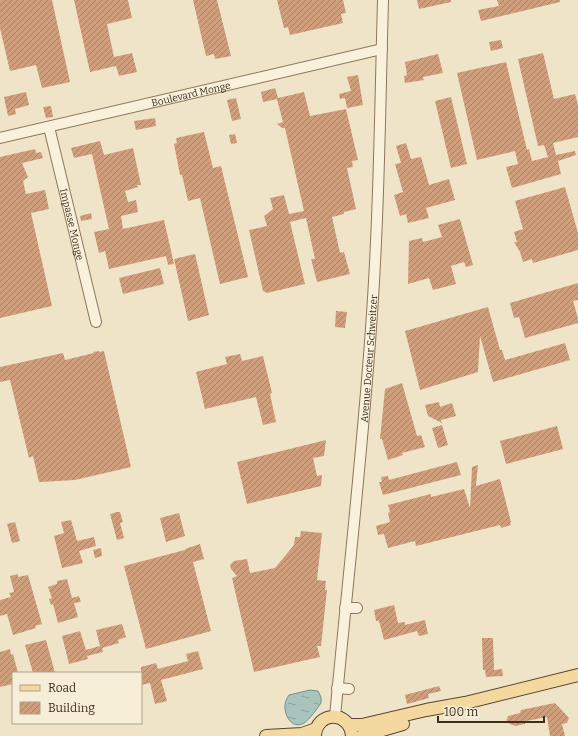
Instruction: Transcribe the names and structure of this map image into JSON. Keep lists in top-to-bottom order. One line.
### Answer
{"streets":{"street":["Boulevard Monge","Impasse Monge","Avenue Docteur Schweitzer"]},"crossings":[["Boulevard Monge","Impasse Monge"],["Boulevard Monge","Avenue Docteur Schweitzer"]],"legend":["Road","Building"],"scale_bar":"100 m"}
